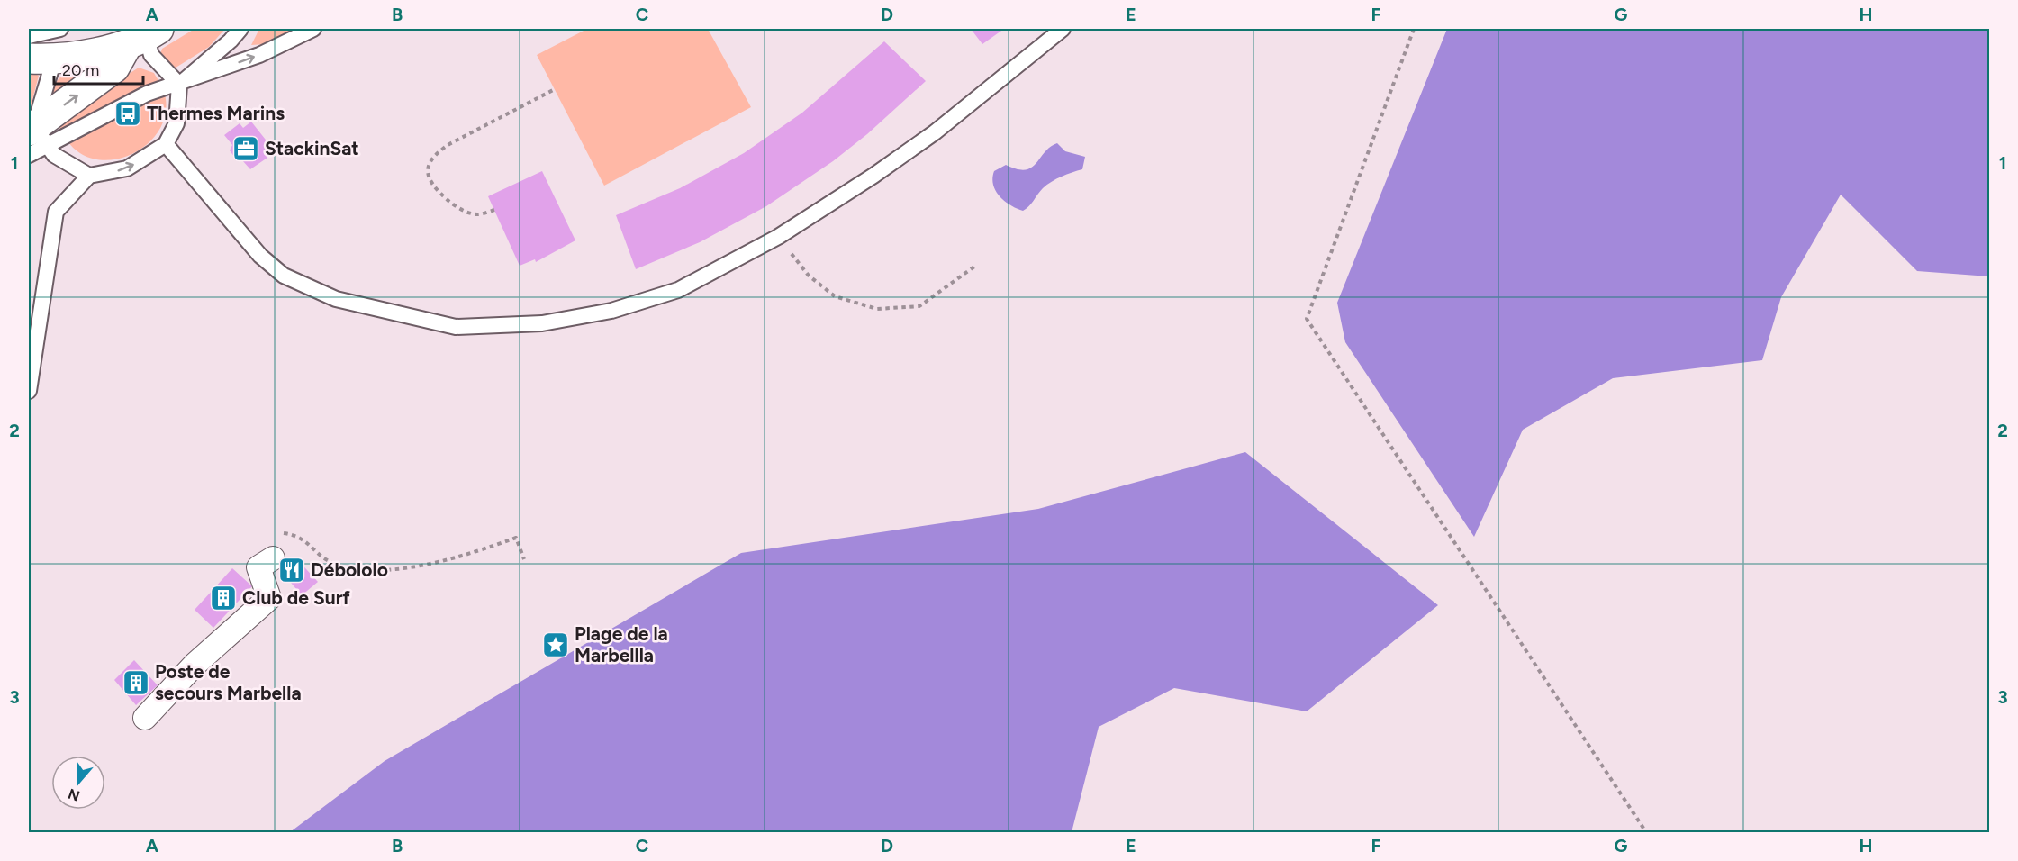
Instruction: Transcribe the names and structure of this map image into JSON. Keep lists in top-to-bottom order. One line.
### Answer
{"places":{"bus stop":["Thermes Marins"],"office":["StackinSat"],"restaurant":["Débololo"],"building":["Club de Surf","Poste de secours Marbella"],"place":["Plage de la Marbellla"]},"scale_bar":"20 m","north":"bottom","grid":{"columns":["A","B","C","D","E","F","G","H"],"rows":["1","2","3"]}}
